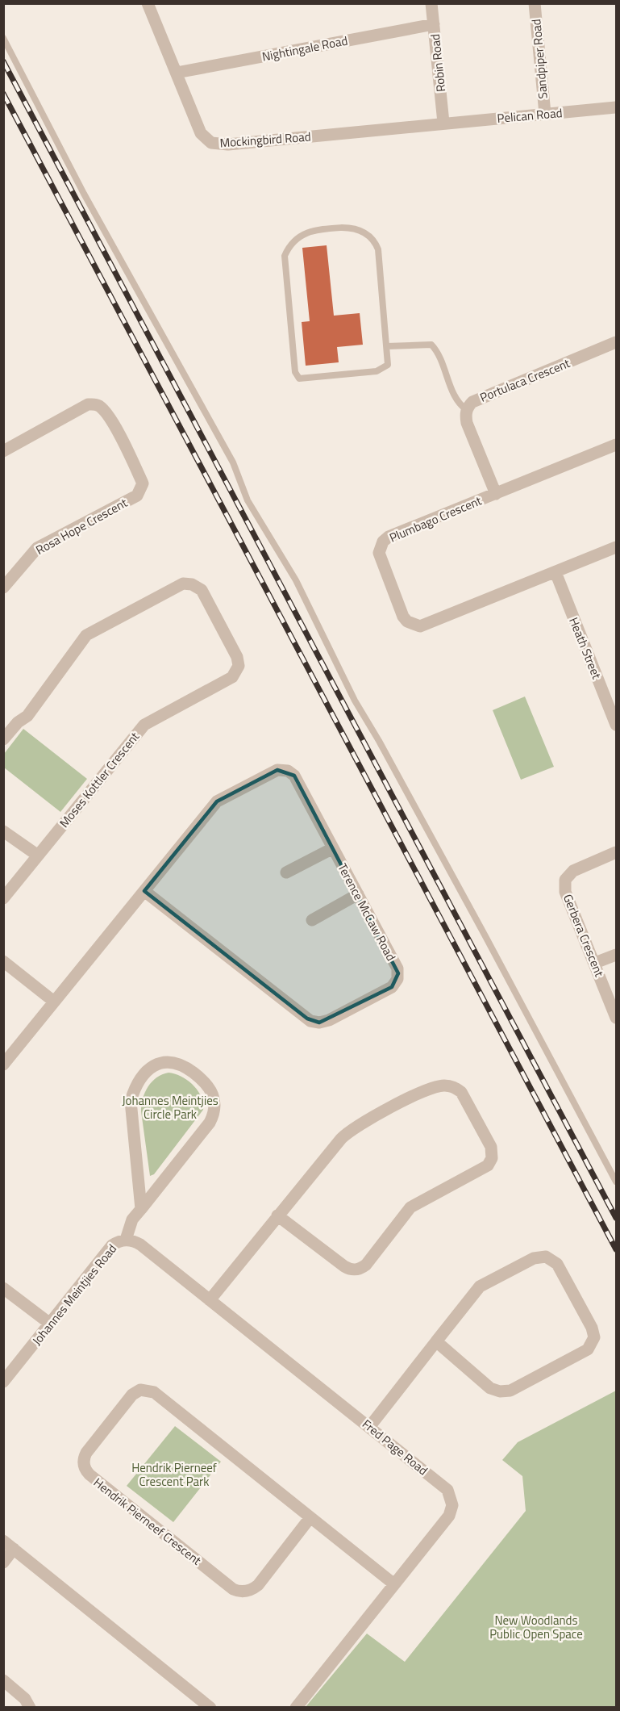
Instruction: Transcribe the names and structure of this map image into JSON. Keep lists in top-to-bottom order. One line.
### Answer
{"streets":{"street":["Nightingale Road","Sandpiper Road","Robin Road","Pelican Road","Mockingbird Road","Portulaca Crescent","Plumbago Crescent","Rosa Hope Crescent","Heath Street","Moses Kottler Crescent","Terence McCaw Road","Gerbera Crescent","Johannes Meintjies Road","Fred Page Road","Hendrik Pierneef Crescent"]},"crossings":[["Nightingale Road","Robin Road"],["Nightingale Road","Mockingbird Road"],["Sandpiper Road","Pelican Road"],["Robin Road","Pelican Road"],["Robin Road","Mockingbird Road"],["Pelican Road","Mockingbird Road"],["Portulaca Crescent","Plumbago Crescent"],["Plumbago Crescent","Heath Street"],["Johannes Meintjies Road","Fred Page Road"],["Fred Page Road","Hendrik Pierneef Crescent"]],"parks":["Johannes Meintjies Circle Park","Hendrik Pierneef Crescent Park","New Woodlands Public Open Space"]}
